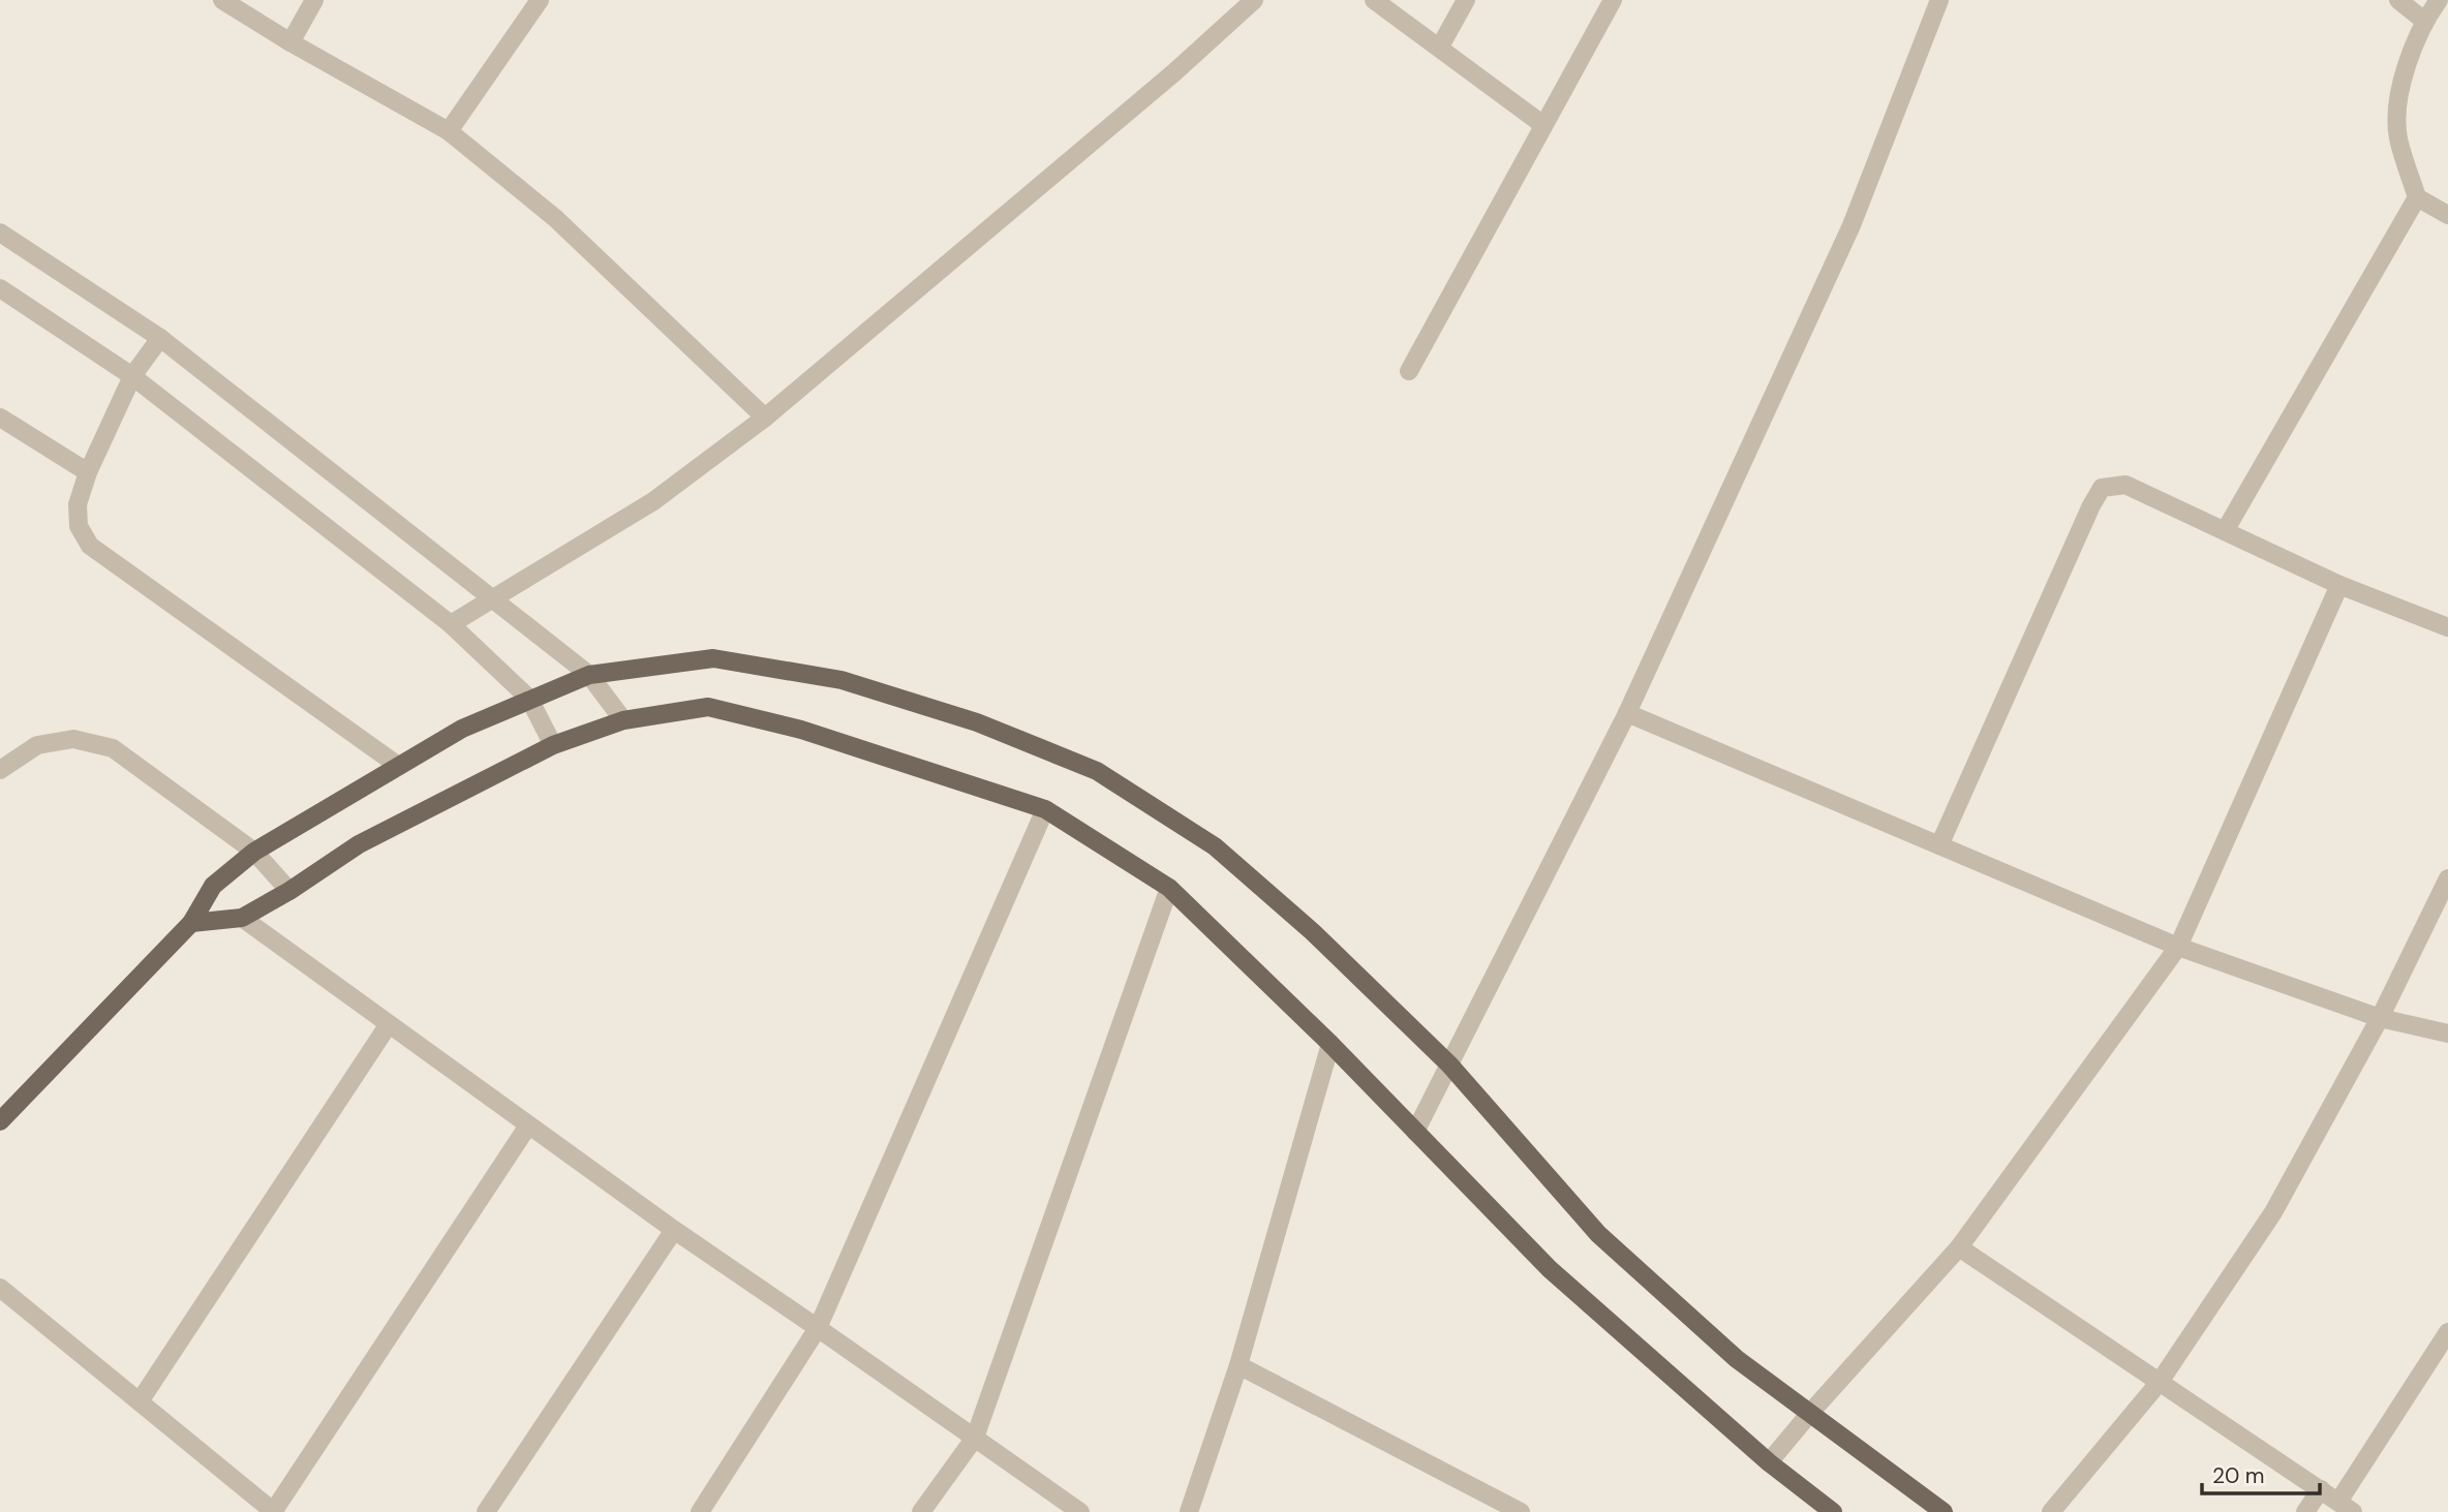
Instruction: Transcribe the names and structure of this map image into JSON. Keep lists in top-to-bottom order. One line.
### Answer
{"scale_bar":"20 m"}
